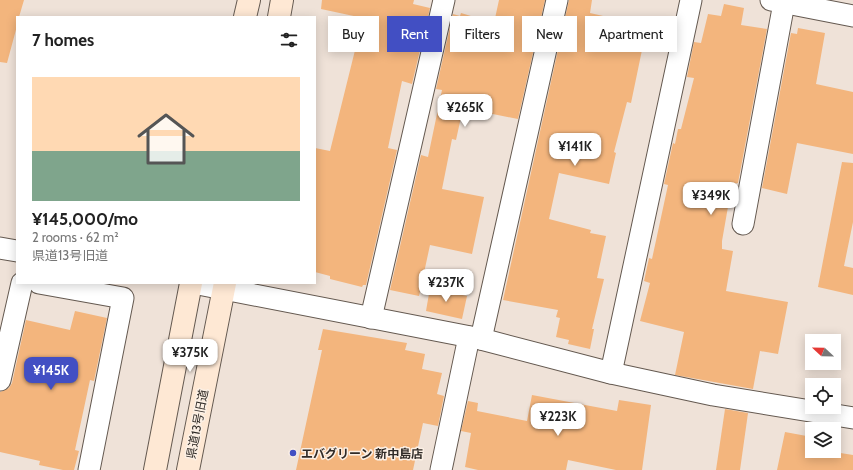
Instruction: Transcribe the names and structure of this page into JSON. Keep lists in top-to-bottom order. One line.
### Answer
{"streets":{"street":["県道13号旧道"]},"places":["エバグリーン 新中島店"],"north":"left","page":{"chip":["Buy","Rent","Filters","New","Apartment"],"heading":"7 homes","list":[{"name":"¥145,000/mo","note":"2 rooms · 62 m² · 県道13号旧道"}],"price":["¥265K","¥141K","¥349K","¥237K","¥375K","¥145K","¥223K"]}}
